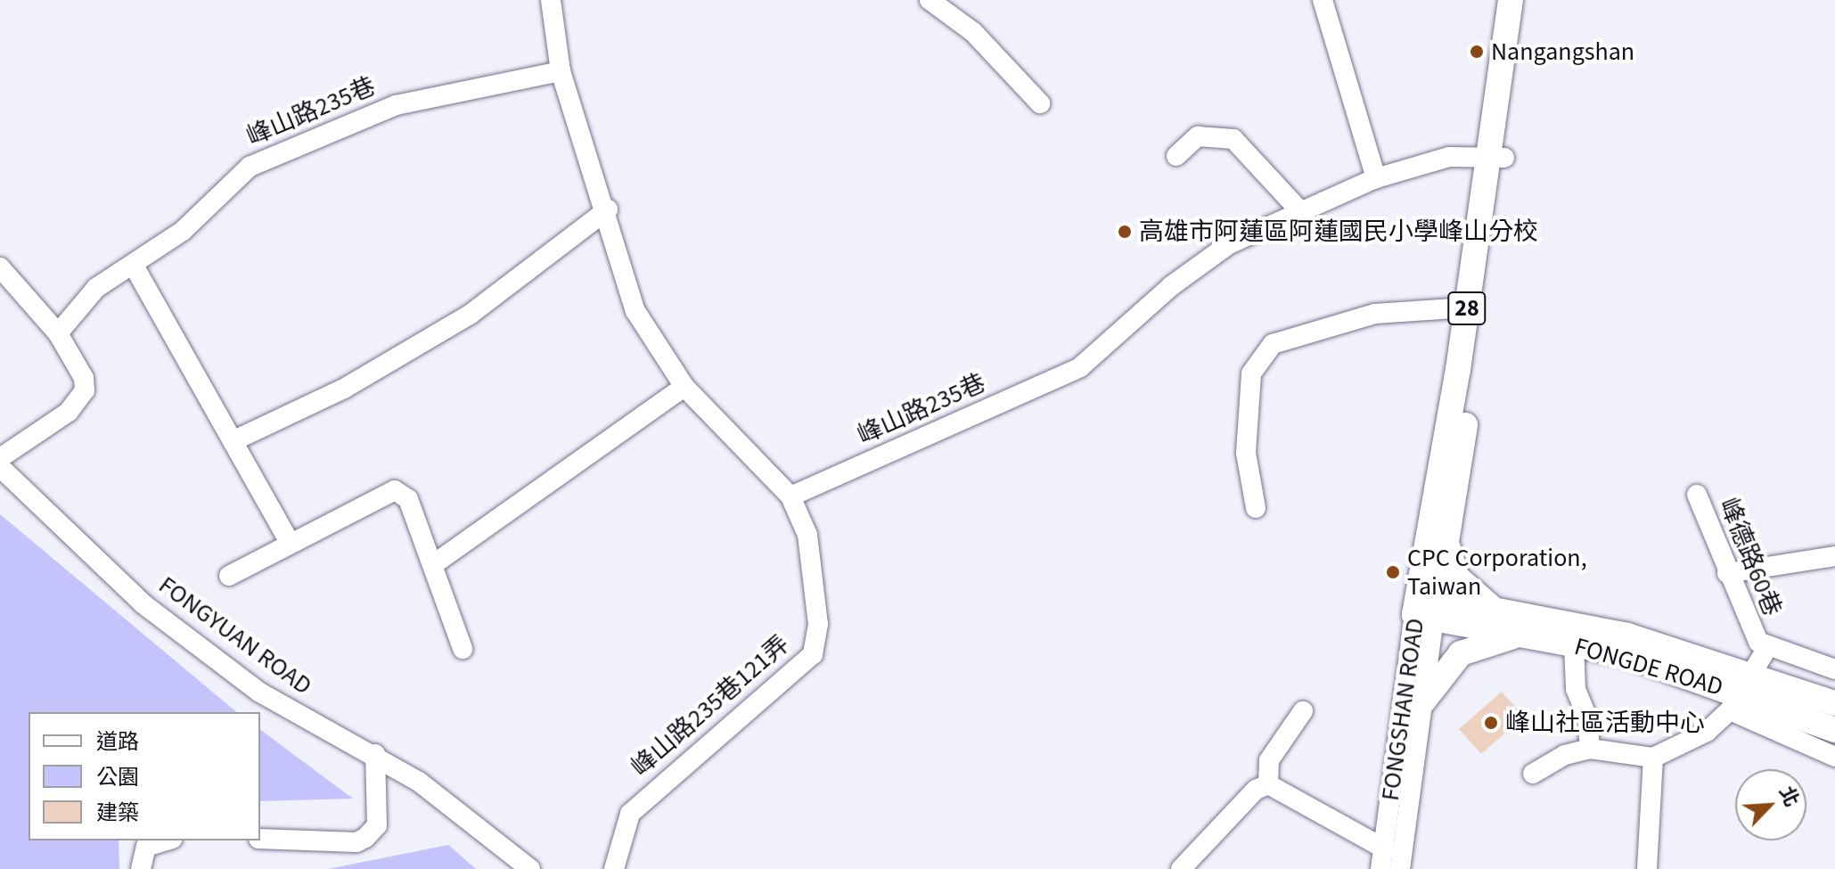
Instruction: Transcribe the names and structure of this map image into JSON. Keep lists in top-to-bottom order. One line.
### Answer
{"streets":{"main road":["28","FONGDE ROAD","FONGSHAN ROAD"],"street":["峰山路235巷","峰德路60巷","FONGYUAN ROAD","峰山路235巷121弄"]},"crossings":[["峰山路235巷","峰山路235巷121弄"],["峰山路235巷","FONGSHAN ROAD"],["FONGDE ROAD","FONGSHAN ROAD"]],"places":["Nangangshan","高雄市阿蓮區阿蓮國民小學峰山分校","CPC Corporation, Taiwan","峰山社區活動中心"],"legend":["道路","公園","建築"],"north":"top right"}
